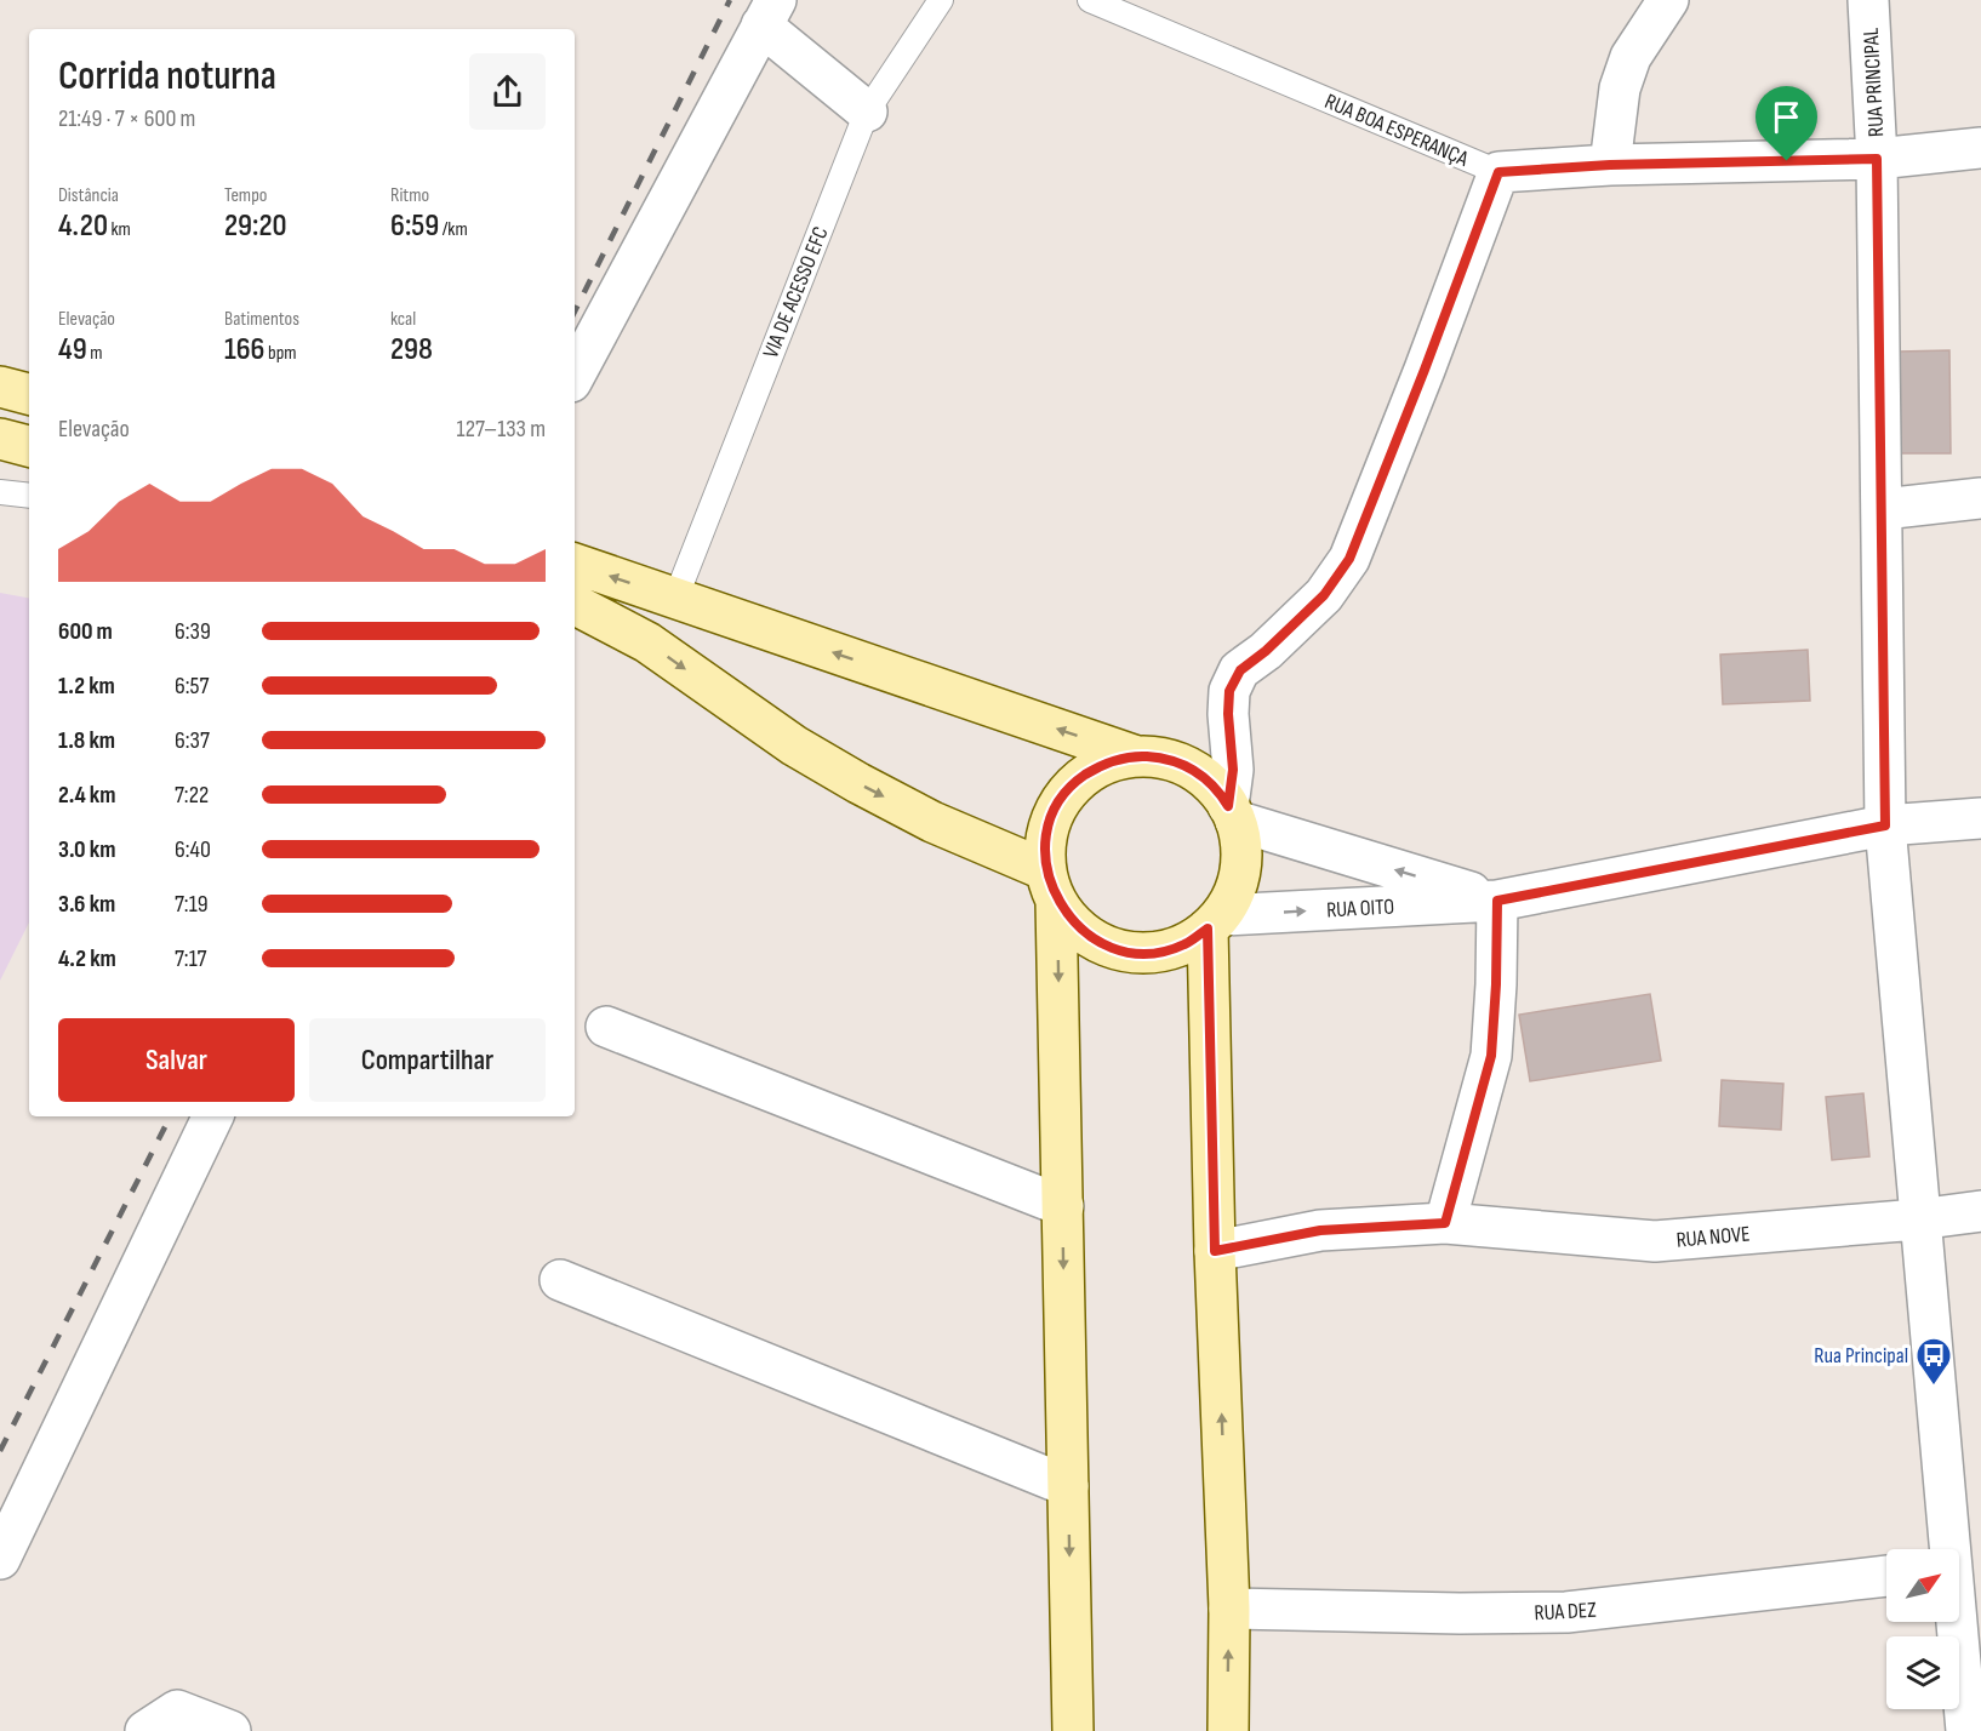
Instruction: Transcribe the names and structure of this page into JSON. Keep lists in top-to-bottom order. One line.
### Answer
{"streets":{"street":["RUA PRINCIPAL","RUA BOA ESPERANÇA","RUA OITO","RUA NOVE","RUA DEZ"],"lane":["VIA DE ACESSO EFC"]},"crossings":[["RUA PRINCIPAL","RUA BOA ESPERANÇA"],["RUA PRINCIPAL","RUA OITO"],["RUA PRINCIPAL","RUA NOVE"]],"places":{"bus stop":["Rua Principal"]},"north":"top right","page":{"heading":["Corrida noturna","21:49 · 7 × 600 m"],"stats":[["Distância","4.20 km"],["Tempo","29:20"],["Ritmo","6:59 /km"],["Elevação","49 m"],["Batimentos","166 bpm"],["kcal","298"]],"chart":["Elevação","127–133 m"],"list":[{"name":"600 m","note":"6:39"},{"name":"1.2 km","note":"6:57"},{"name":"1.8 km","note":"6:37"},{"name":"2.4 km","note":"7:22"},{"name":"3.0 km","note":"6:40"},{"name":"3.6 km","note":"7:19"},{"name":"4.2 km","note":"7:17"}],"buttons":["Salvar","Compartilhar"]}}
